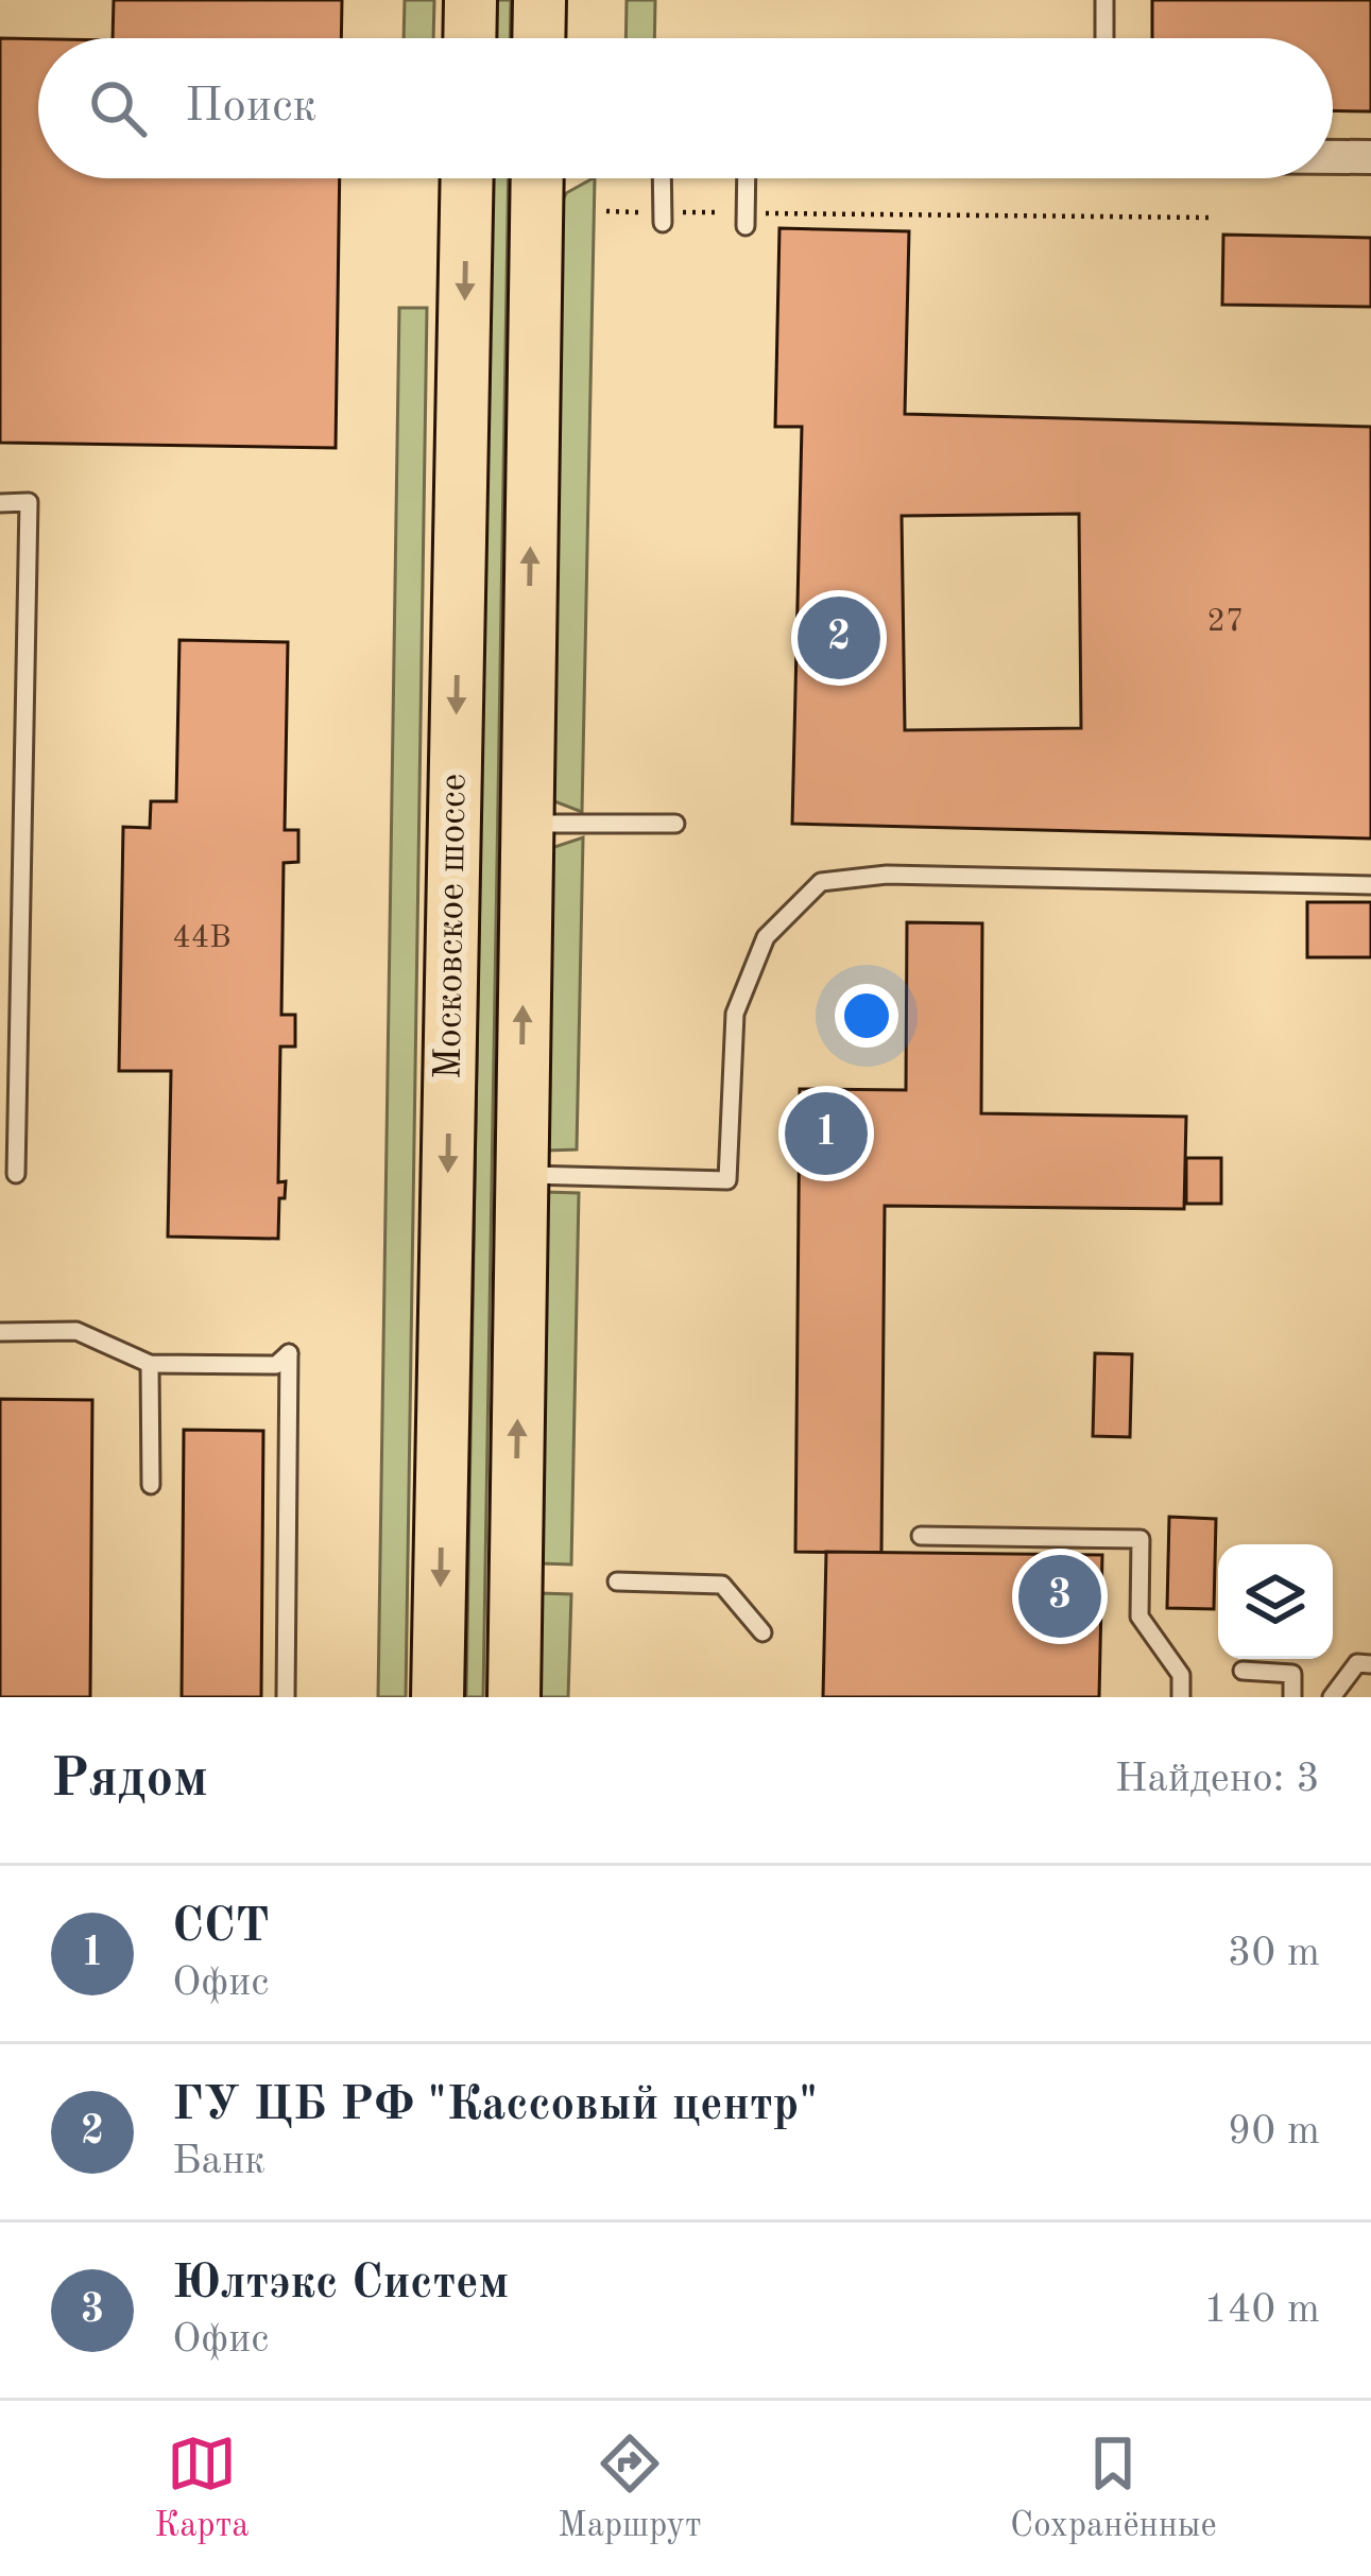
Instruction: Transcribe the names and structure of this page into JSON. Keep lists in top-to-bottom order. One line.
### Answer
{"streets":{"main road":["Московское шоссе"]},"house_numbers":["27","44В"],"page":{"search":"Поиск","pins":["2","1","3"],"heading":["Рядом","Найдено: 3"],"list":[{"mark":"1","name":"ССТ","note":"Офис","value":"30 m"},{"mark":"2","name":"ГУ ЦБ РФ \"Кассовый центр\"","note":"Банк","value":"90 m"},{"mark":"3","name":"Юлтэкс Систем","note":"Офис","value":"140 m"}],"nav":["Карта","Маршрут","Сохранённые"]}}
